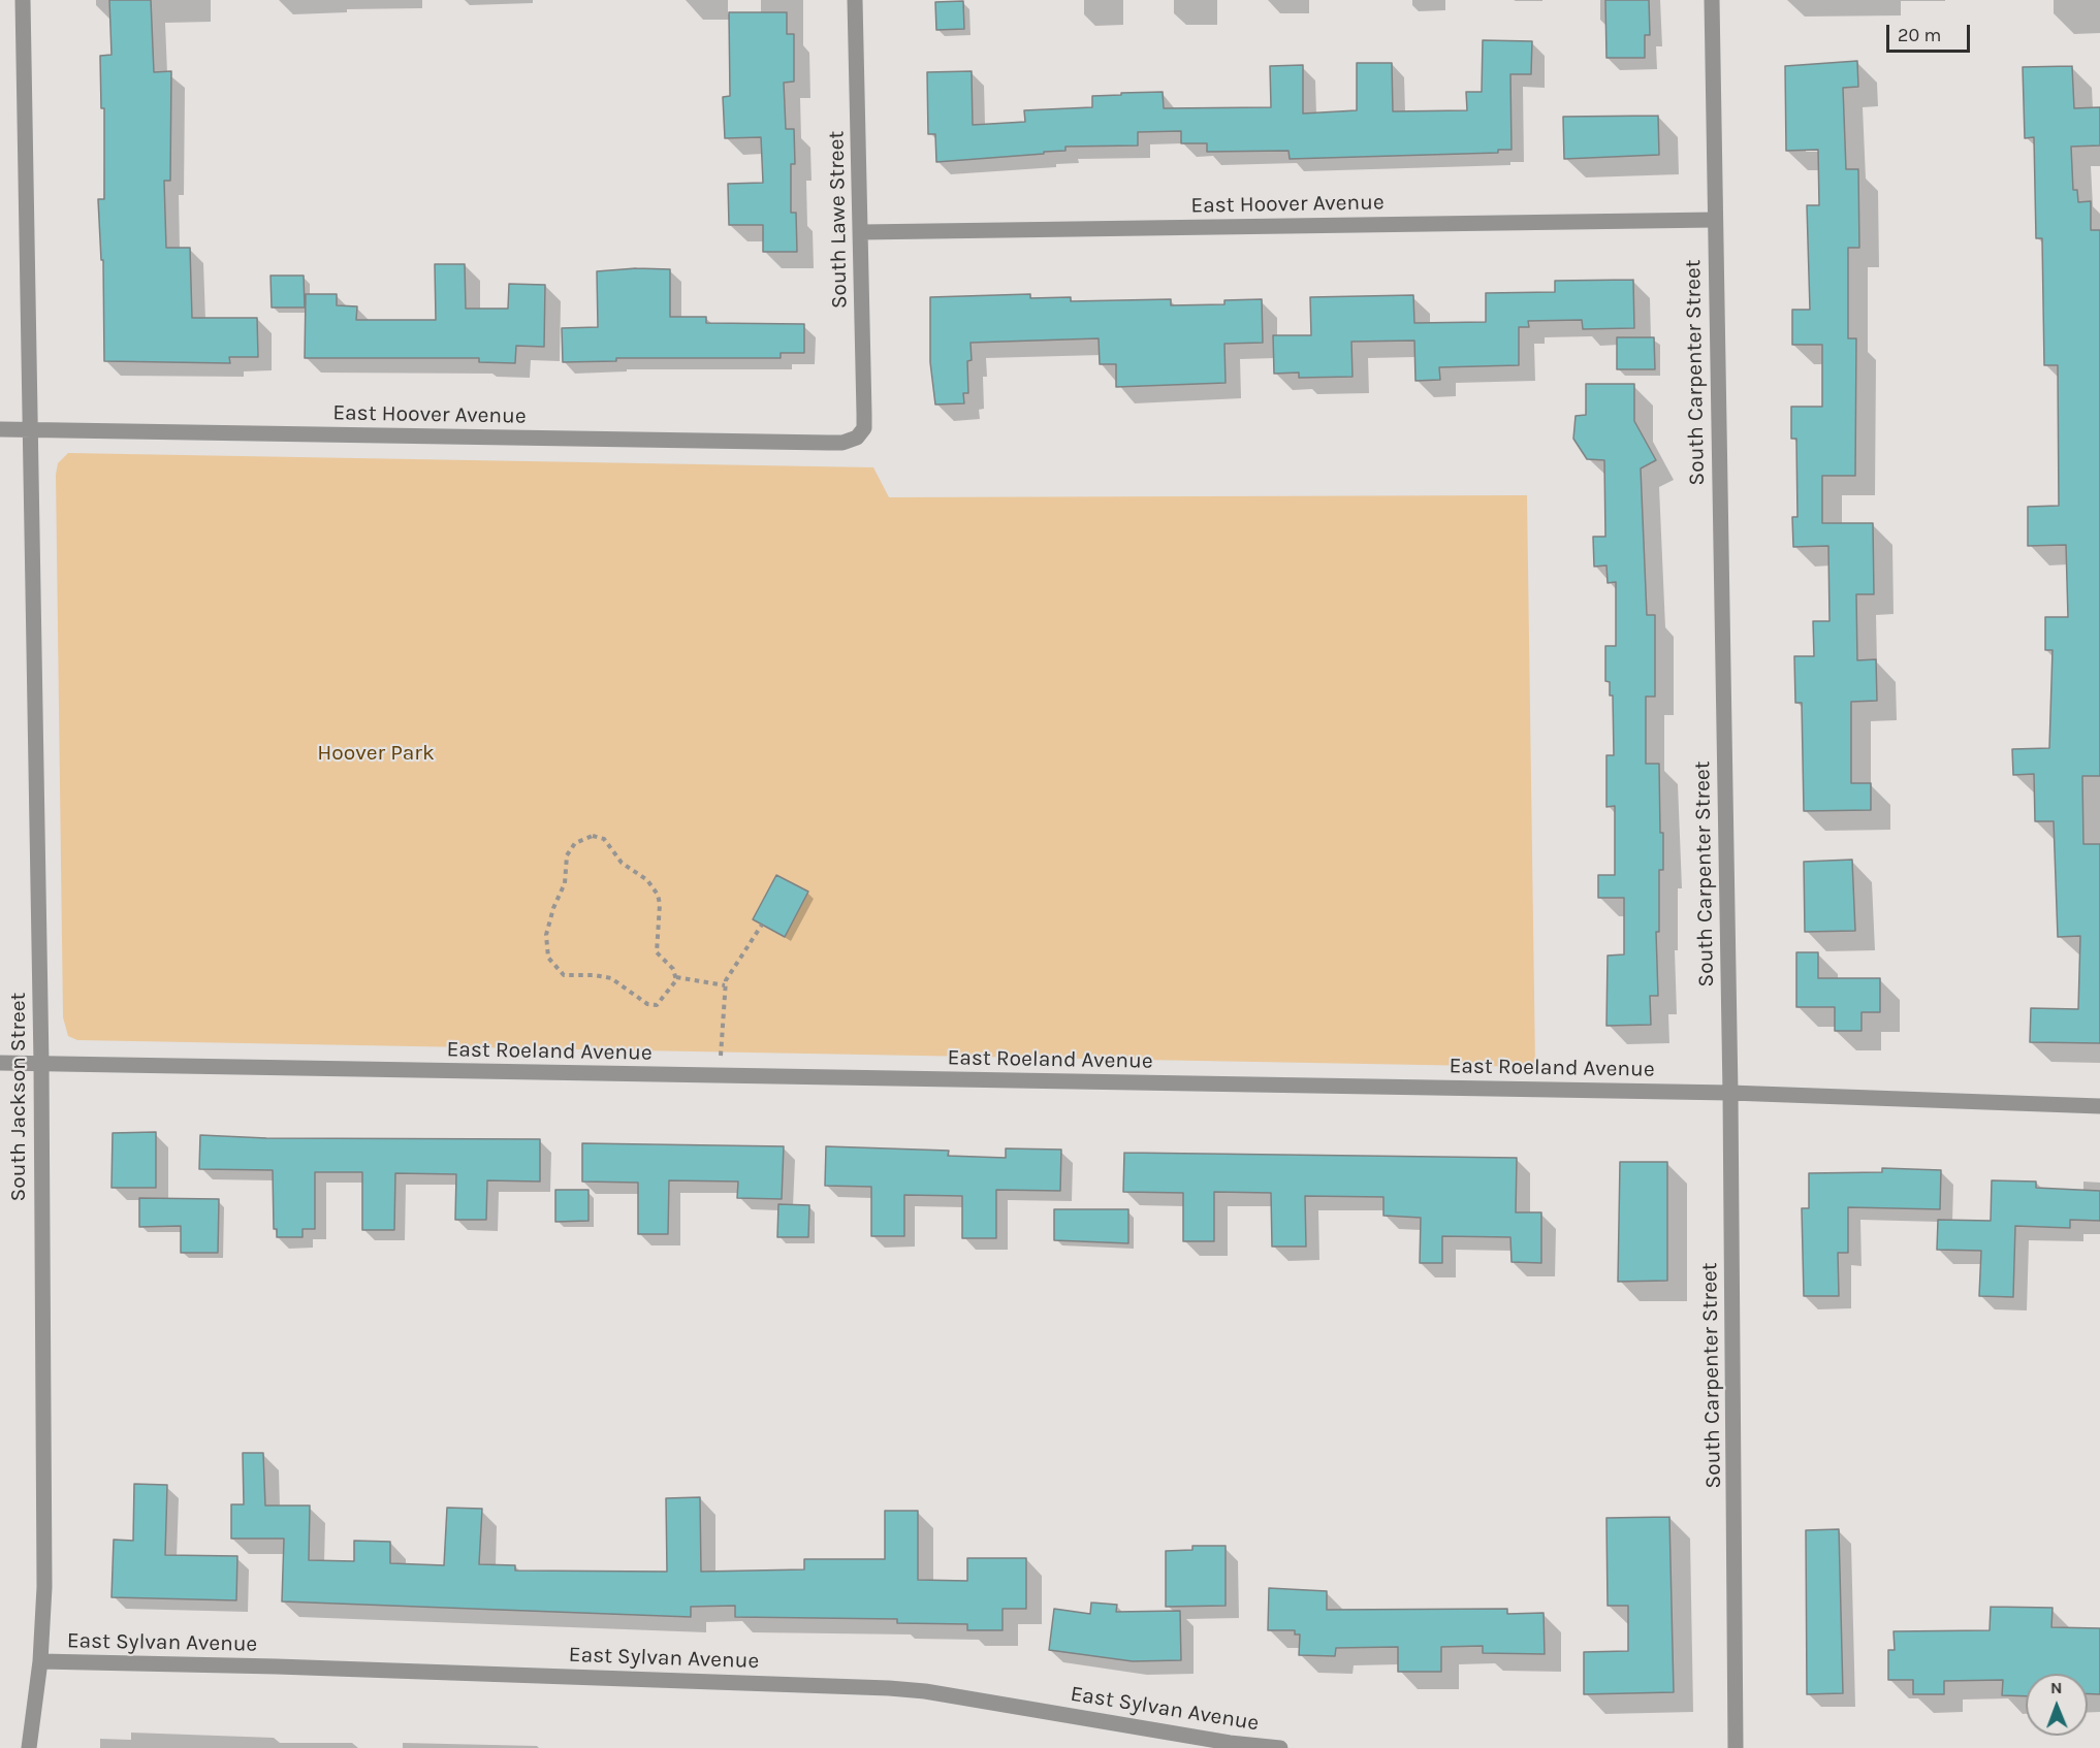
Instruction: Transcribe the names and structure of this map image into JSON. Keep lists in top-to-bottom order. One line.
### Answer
{"streets":{"street":["East Hoover Avenue","South Lawe Street","South Carpenter Street","East Roeland Avenue","South Jackson Street","East Sylvan Avenue"]},"crossings":[["East Hoover Avenue","South Lawe Street"],["East Hoover Avenue","South Carpenter Street"],["East Hoover Avenue","South Jackson Street"],["South Carpenter Street","East Roeland Avenue"],["East Roeland Avenue","South Jackson Street"],["South Jackson Street","East Sylvan Avenue"]],"parks":["Hoover Park"],"scale_bar":"20 m","north":"top"}
